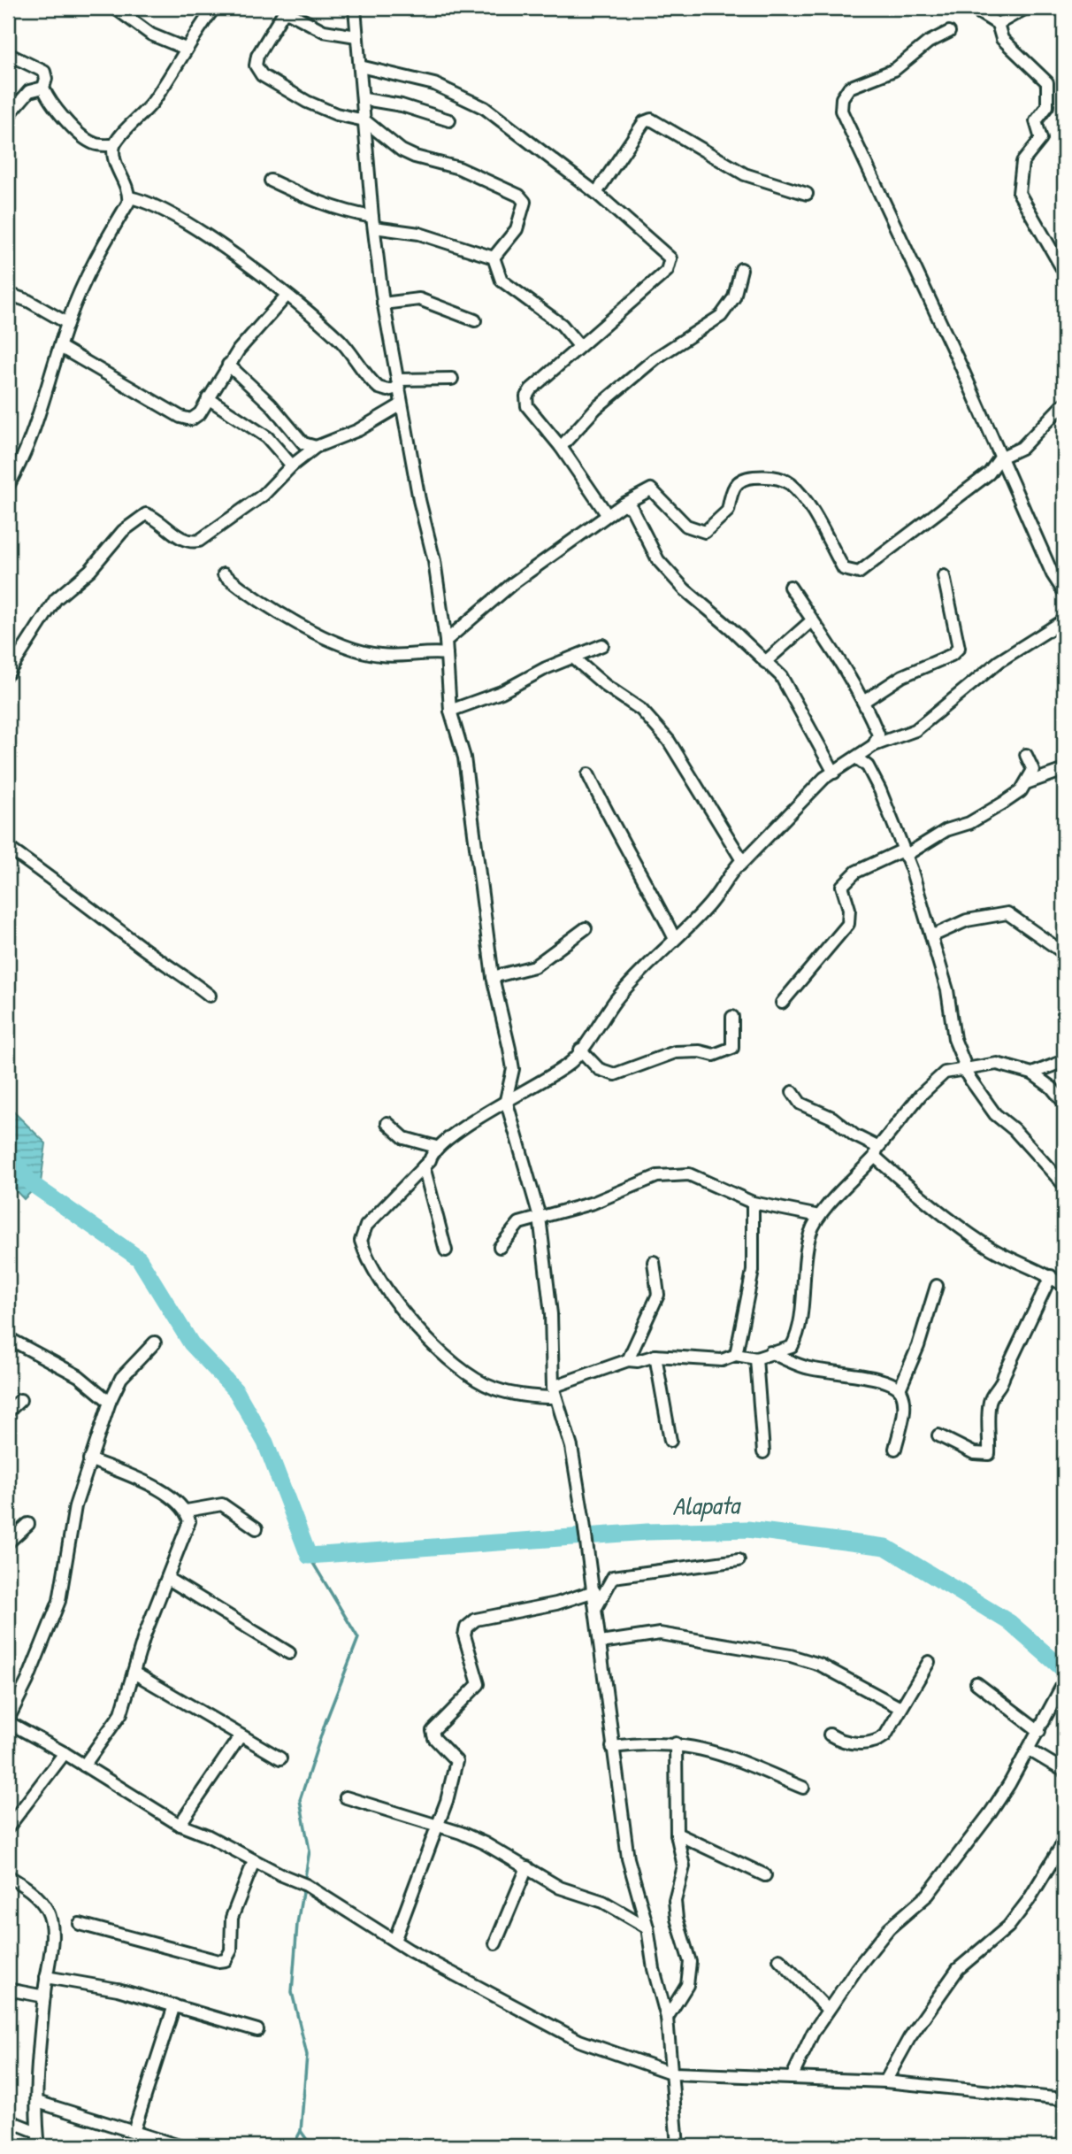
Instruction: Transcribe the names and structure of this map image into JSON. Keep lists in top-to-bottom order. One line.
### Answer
{"water":["Alapata"]}
